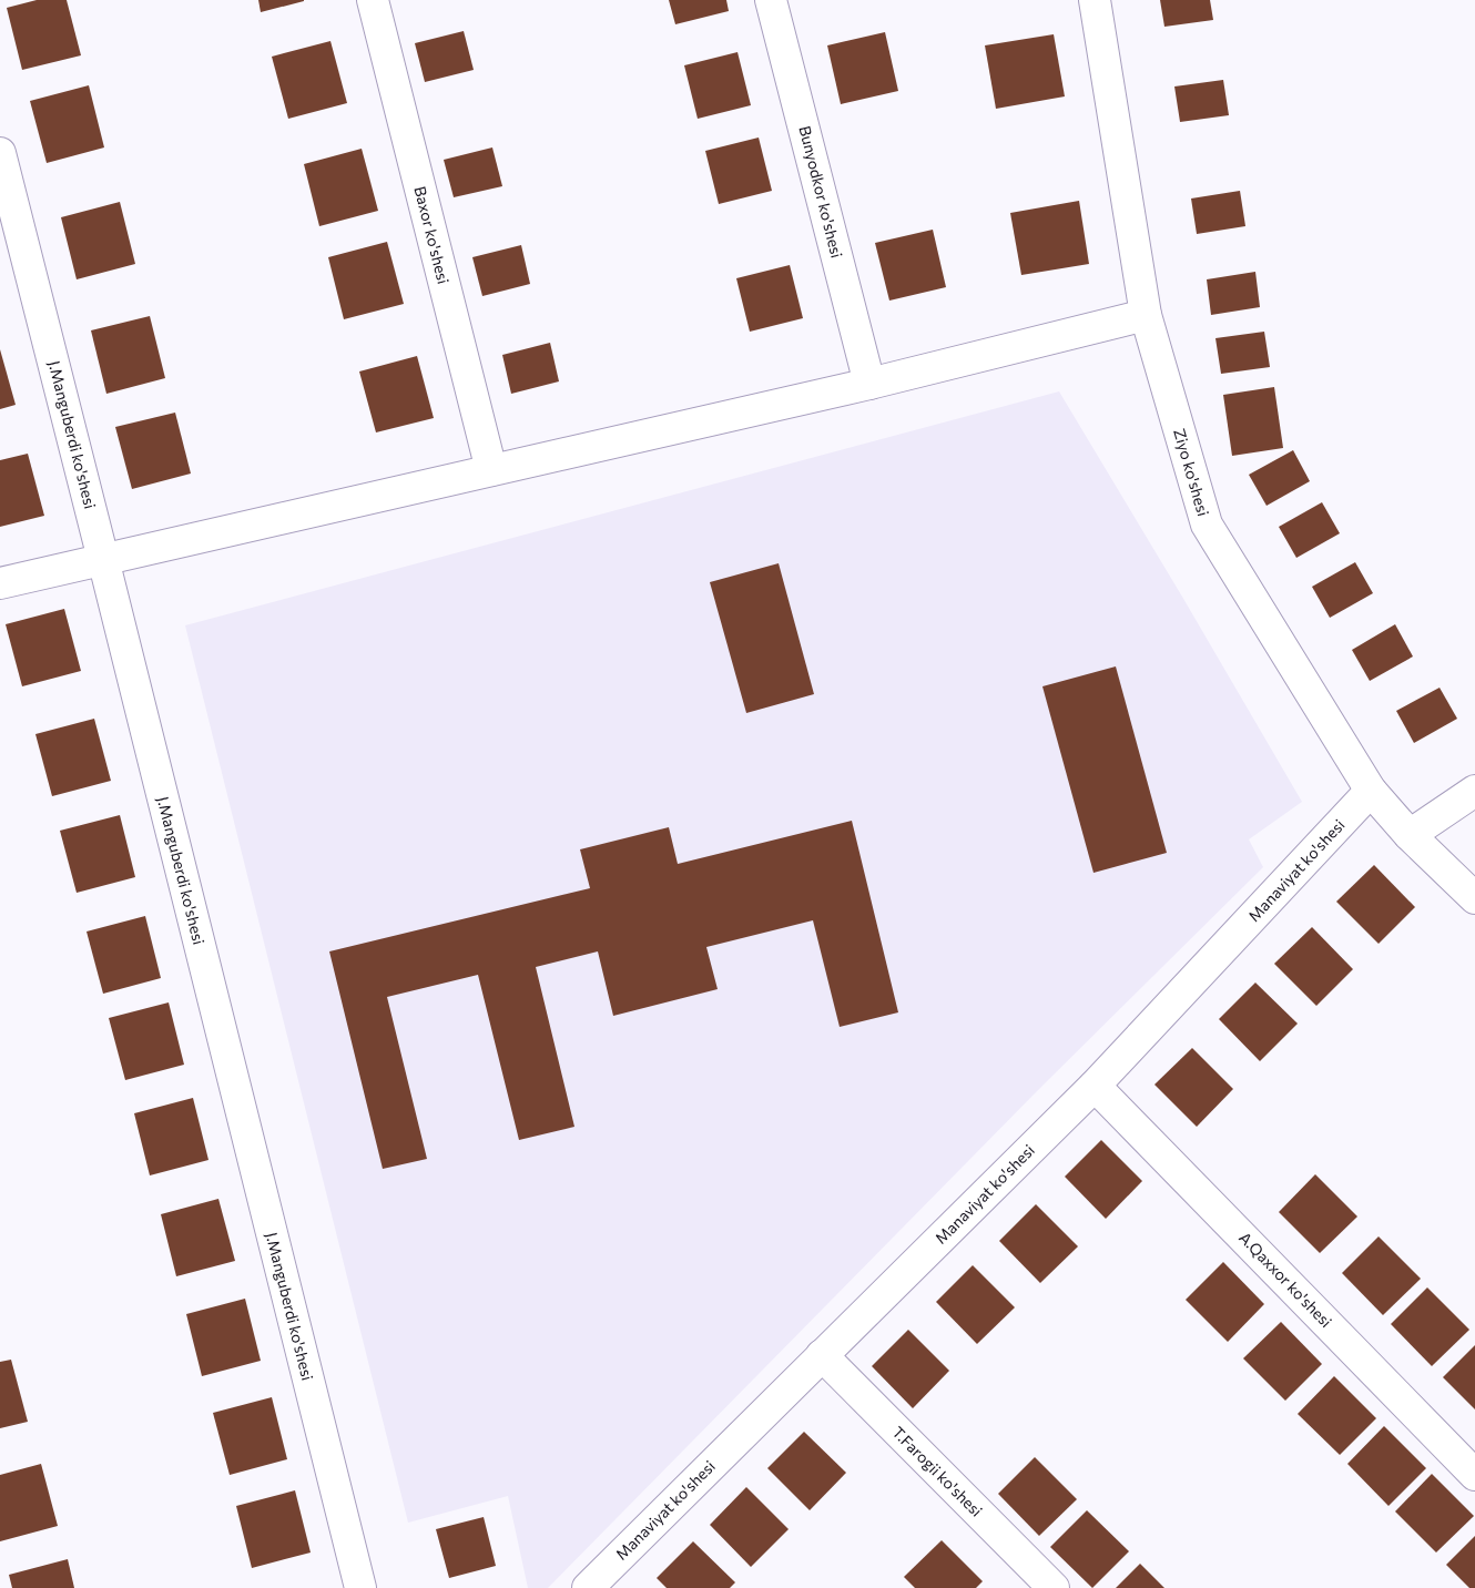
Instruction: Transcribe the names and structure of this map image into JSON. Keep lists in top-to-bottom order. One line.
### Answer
{"streets":{"street":["Bunyodkor ko'shesi","Baxor ko'shesi","J.Manguberdi ko'shesi","Ziyo ko'shesi","Manaviyat ko'shesi","A.Qaxxor ko'shesi","T.Farogii ko'shesi"]},"crossings":[["Ziyo ko'shesi","Manaviyat ko'shesi"],["Manaviyat ko'shesi","A.Qaxxor ko'shesi"],["Manaviyat ko'shesi","T.Farogii ko'shesi"]]}
